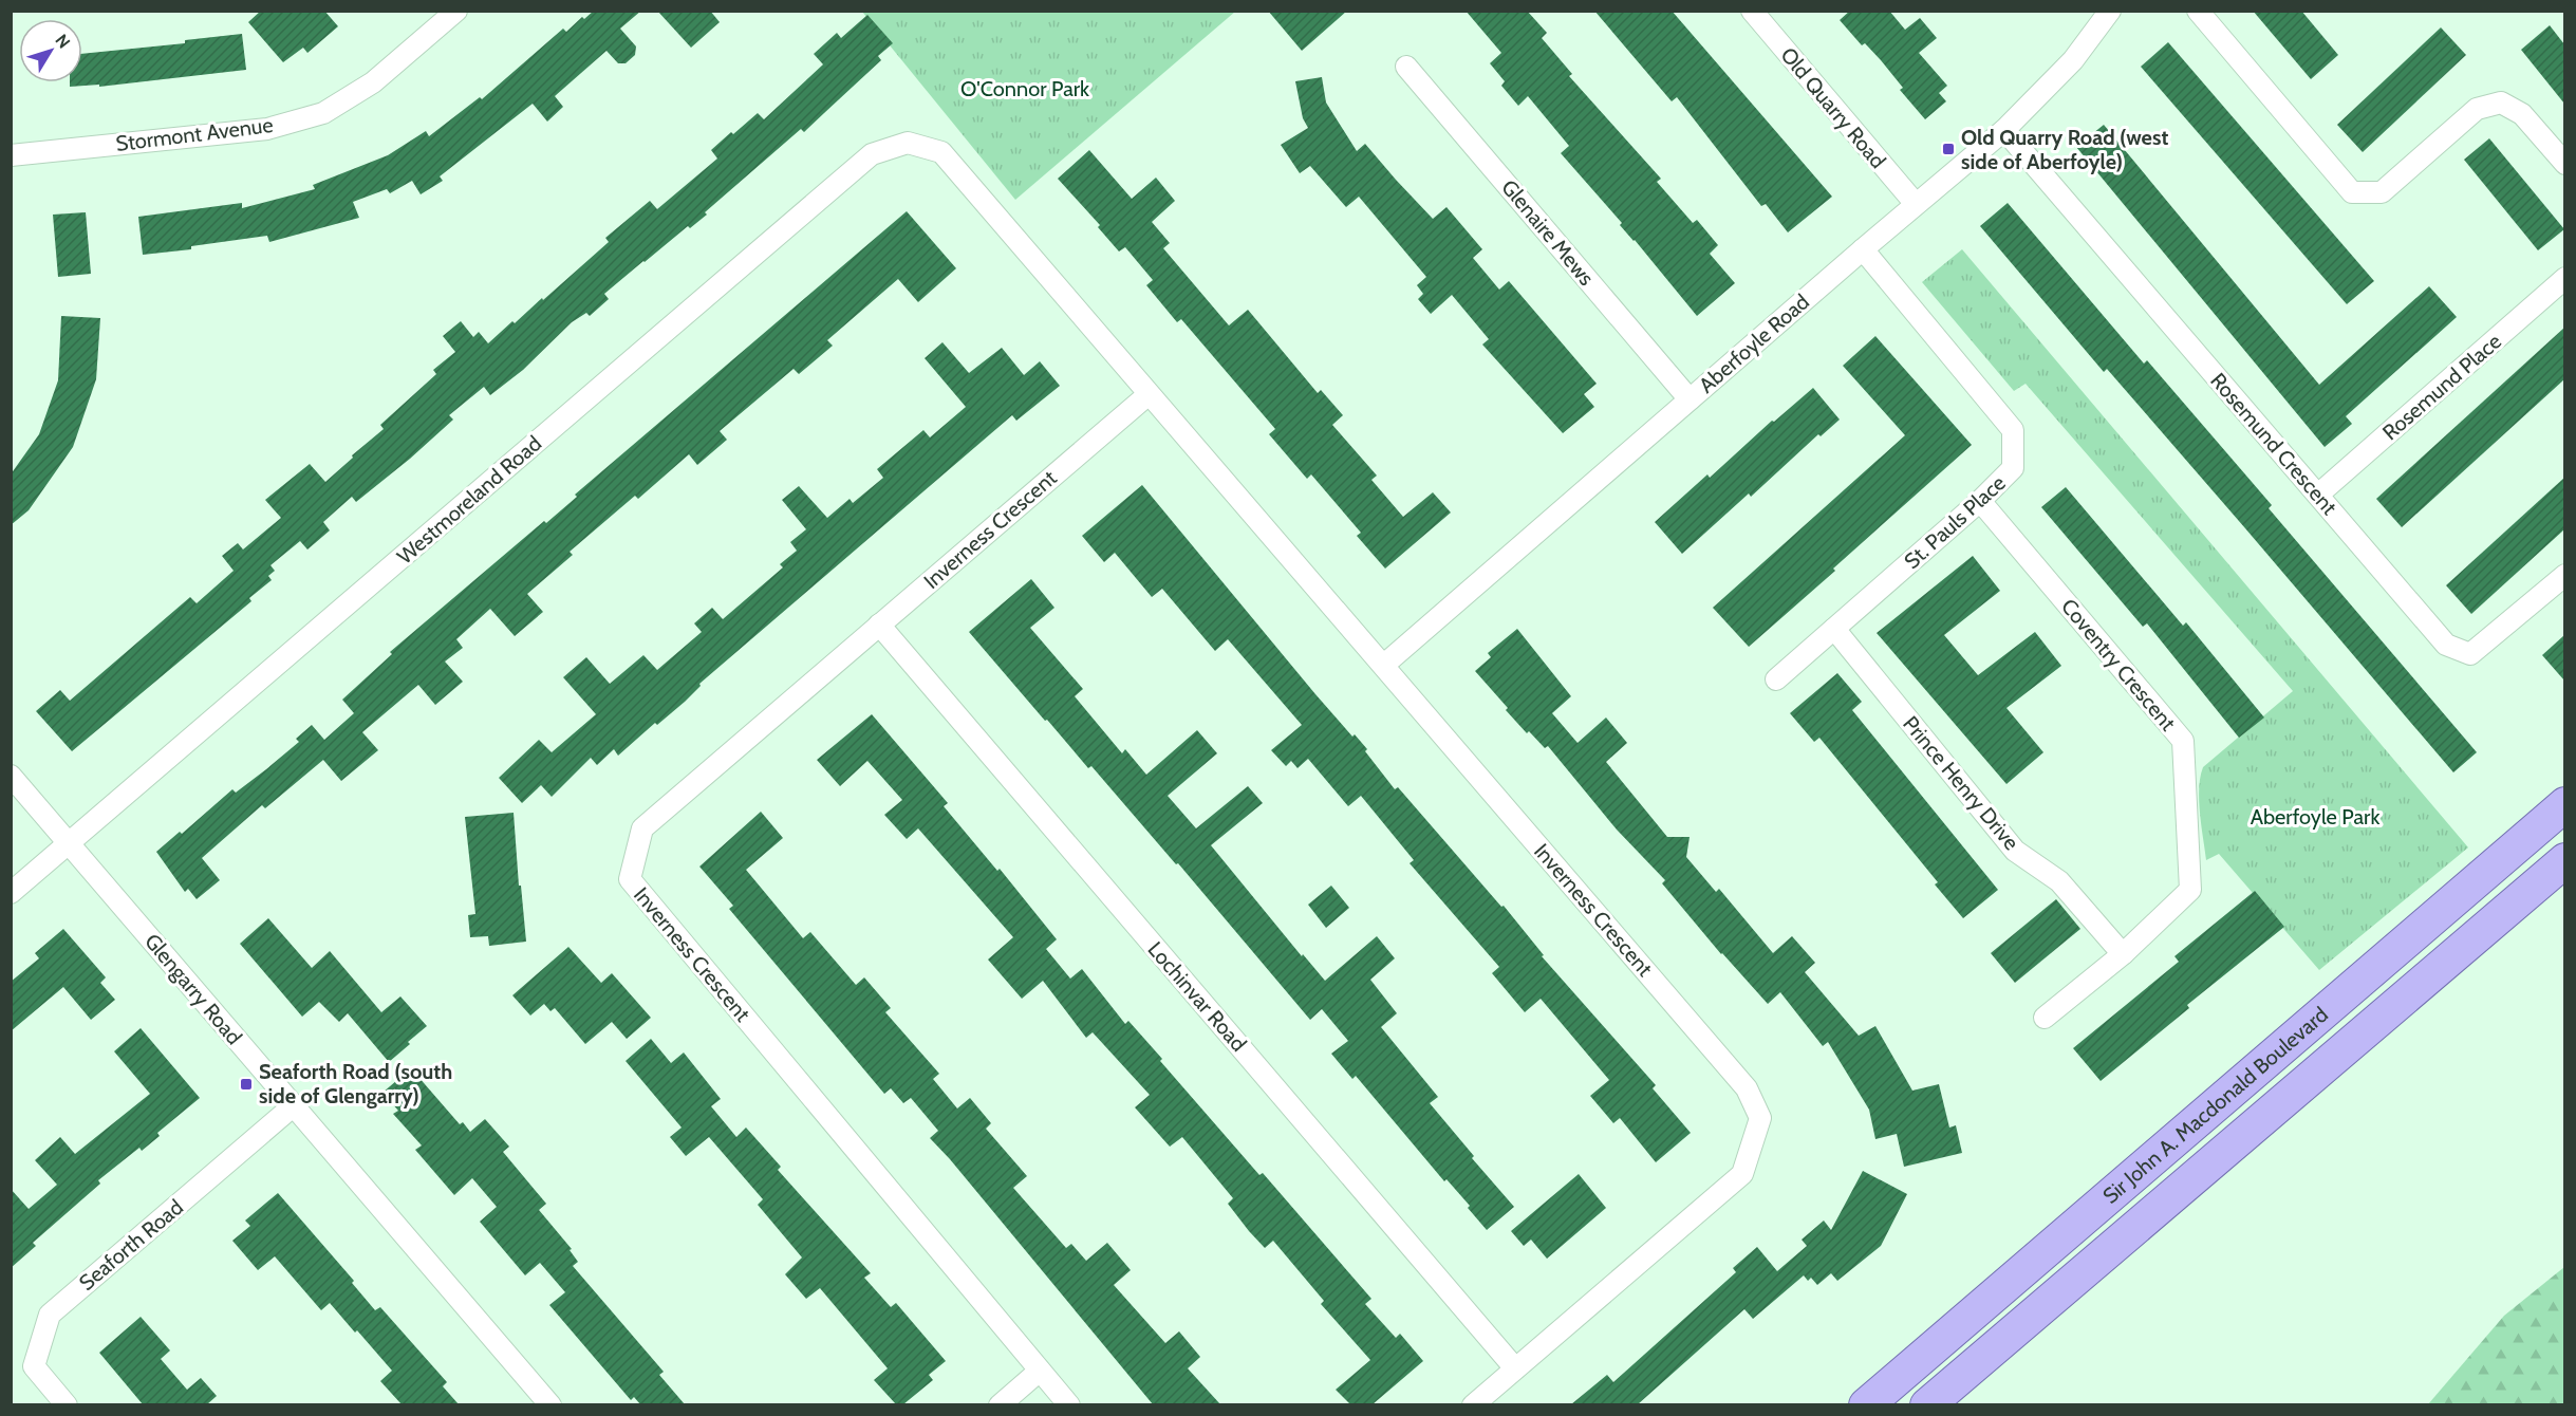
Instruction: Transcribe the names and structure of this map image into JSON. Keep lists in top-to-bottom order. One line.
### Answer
{"streets":{"main road":["Sir John A. Macdonald Boulevard"],"street":["Old Quarry Road","Stormont Avenue","Glenaire Mews","Aberfoyle Road","Rosemund Place","Rosemund Crescent","Westmoreland Road","St. Pauls Place","Inverness Crescent","Coventry Crescent","Prince Henry Drive","Glengarry Road","Lochinvar Road","Seaforth Road"]},"crossings":[["Old Quarry Road","Aberfoyle Road"],["Glenaire Mews","Aberfoyle Road"],["Aberfoyle Road","Rosemund Crescent"],["Aberfoyle Road","St. Pauls Place"],["Aberfoyle Road","Inverness Crescent"],["Rosemund Place","Rosemund Crescent"],["Westmoreland Road","Inverness Crescent"],["Westmoreland Road","Glengarry Road"],["St. Pauls Place","Coventry Crescent"],["St. Pauls Place","Prince Henry Drive"],["Inverness Crescent","Lochinvar Road"],["Coventry Crescent","Prince Henry Drive"],["Glengarry Road","Seaforth Road"]],"parks":["O'Connor Park","Aberfoyle Park"],"places":{"transit":["Old Quarry Road (west side of Aberfoyle)","Seaforth Road (south side of Glengarry)"]},"north":"top right"}
